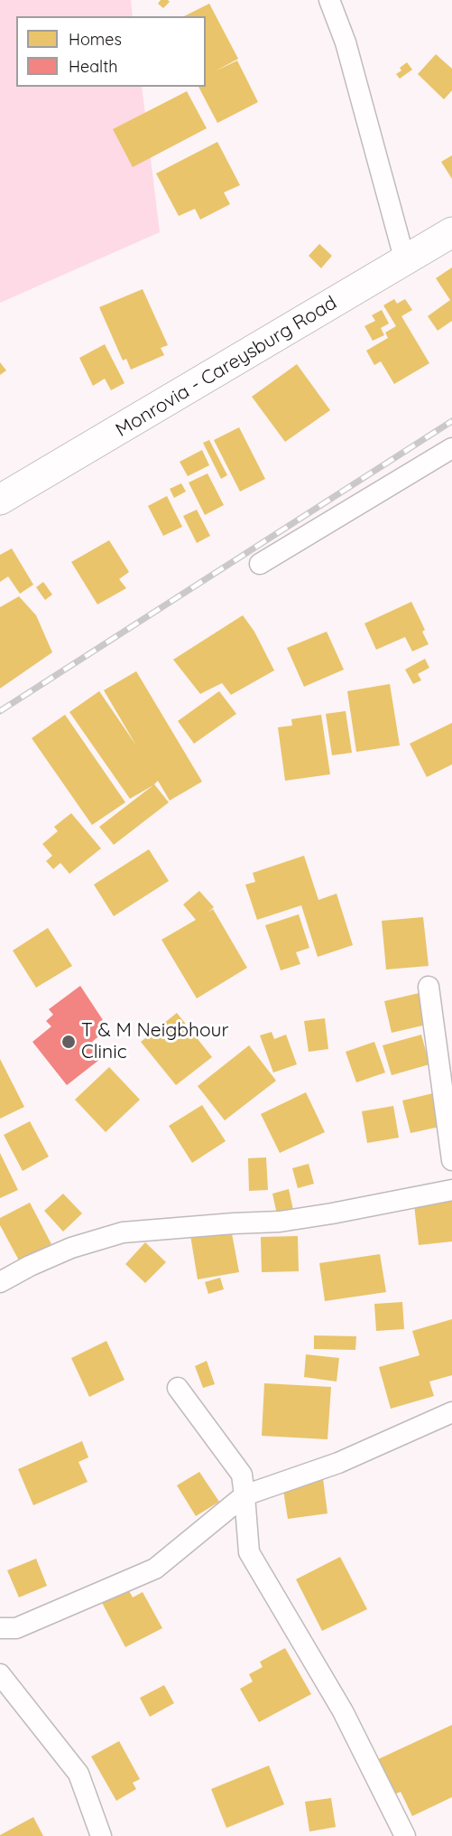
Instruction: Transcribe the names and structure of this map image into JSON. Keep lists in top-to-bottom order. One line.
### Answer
{"streets":{"main road":["Monrovia - Careysburg Road"]},"places":["T & M Neigbhour Clinic"],"legend":["Homes","Health"]}
